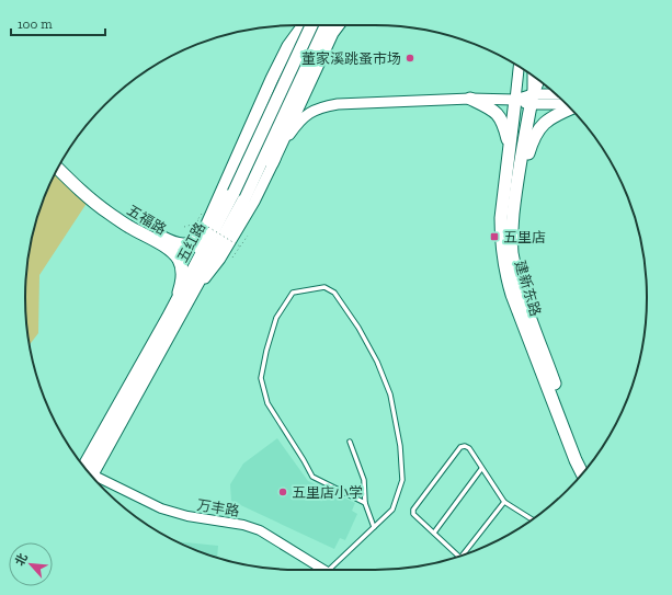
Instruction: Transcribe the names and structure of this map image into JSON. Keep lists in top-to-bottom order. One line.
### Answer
{"streets":{"main road":["五福路","五红路","建新东路"],"street":["万丰路"]},"crossings":[["五红路","建新东路"]],"places":{"other":["董家溪跳蚤市场","五里店小学"],"transit":["五里店"]},"scale_bar":"100 m","north":"top left"}
